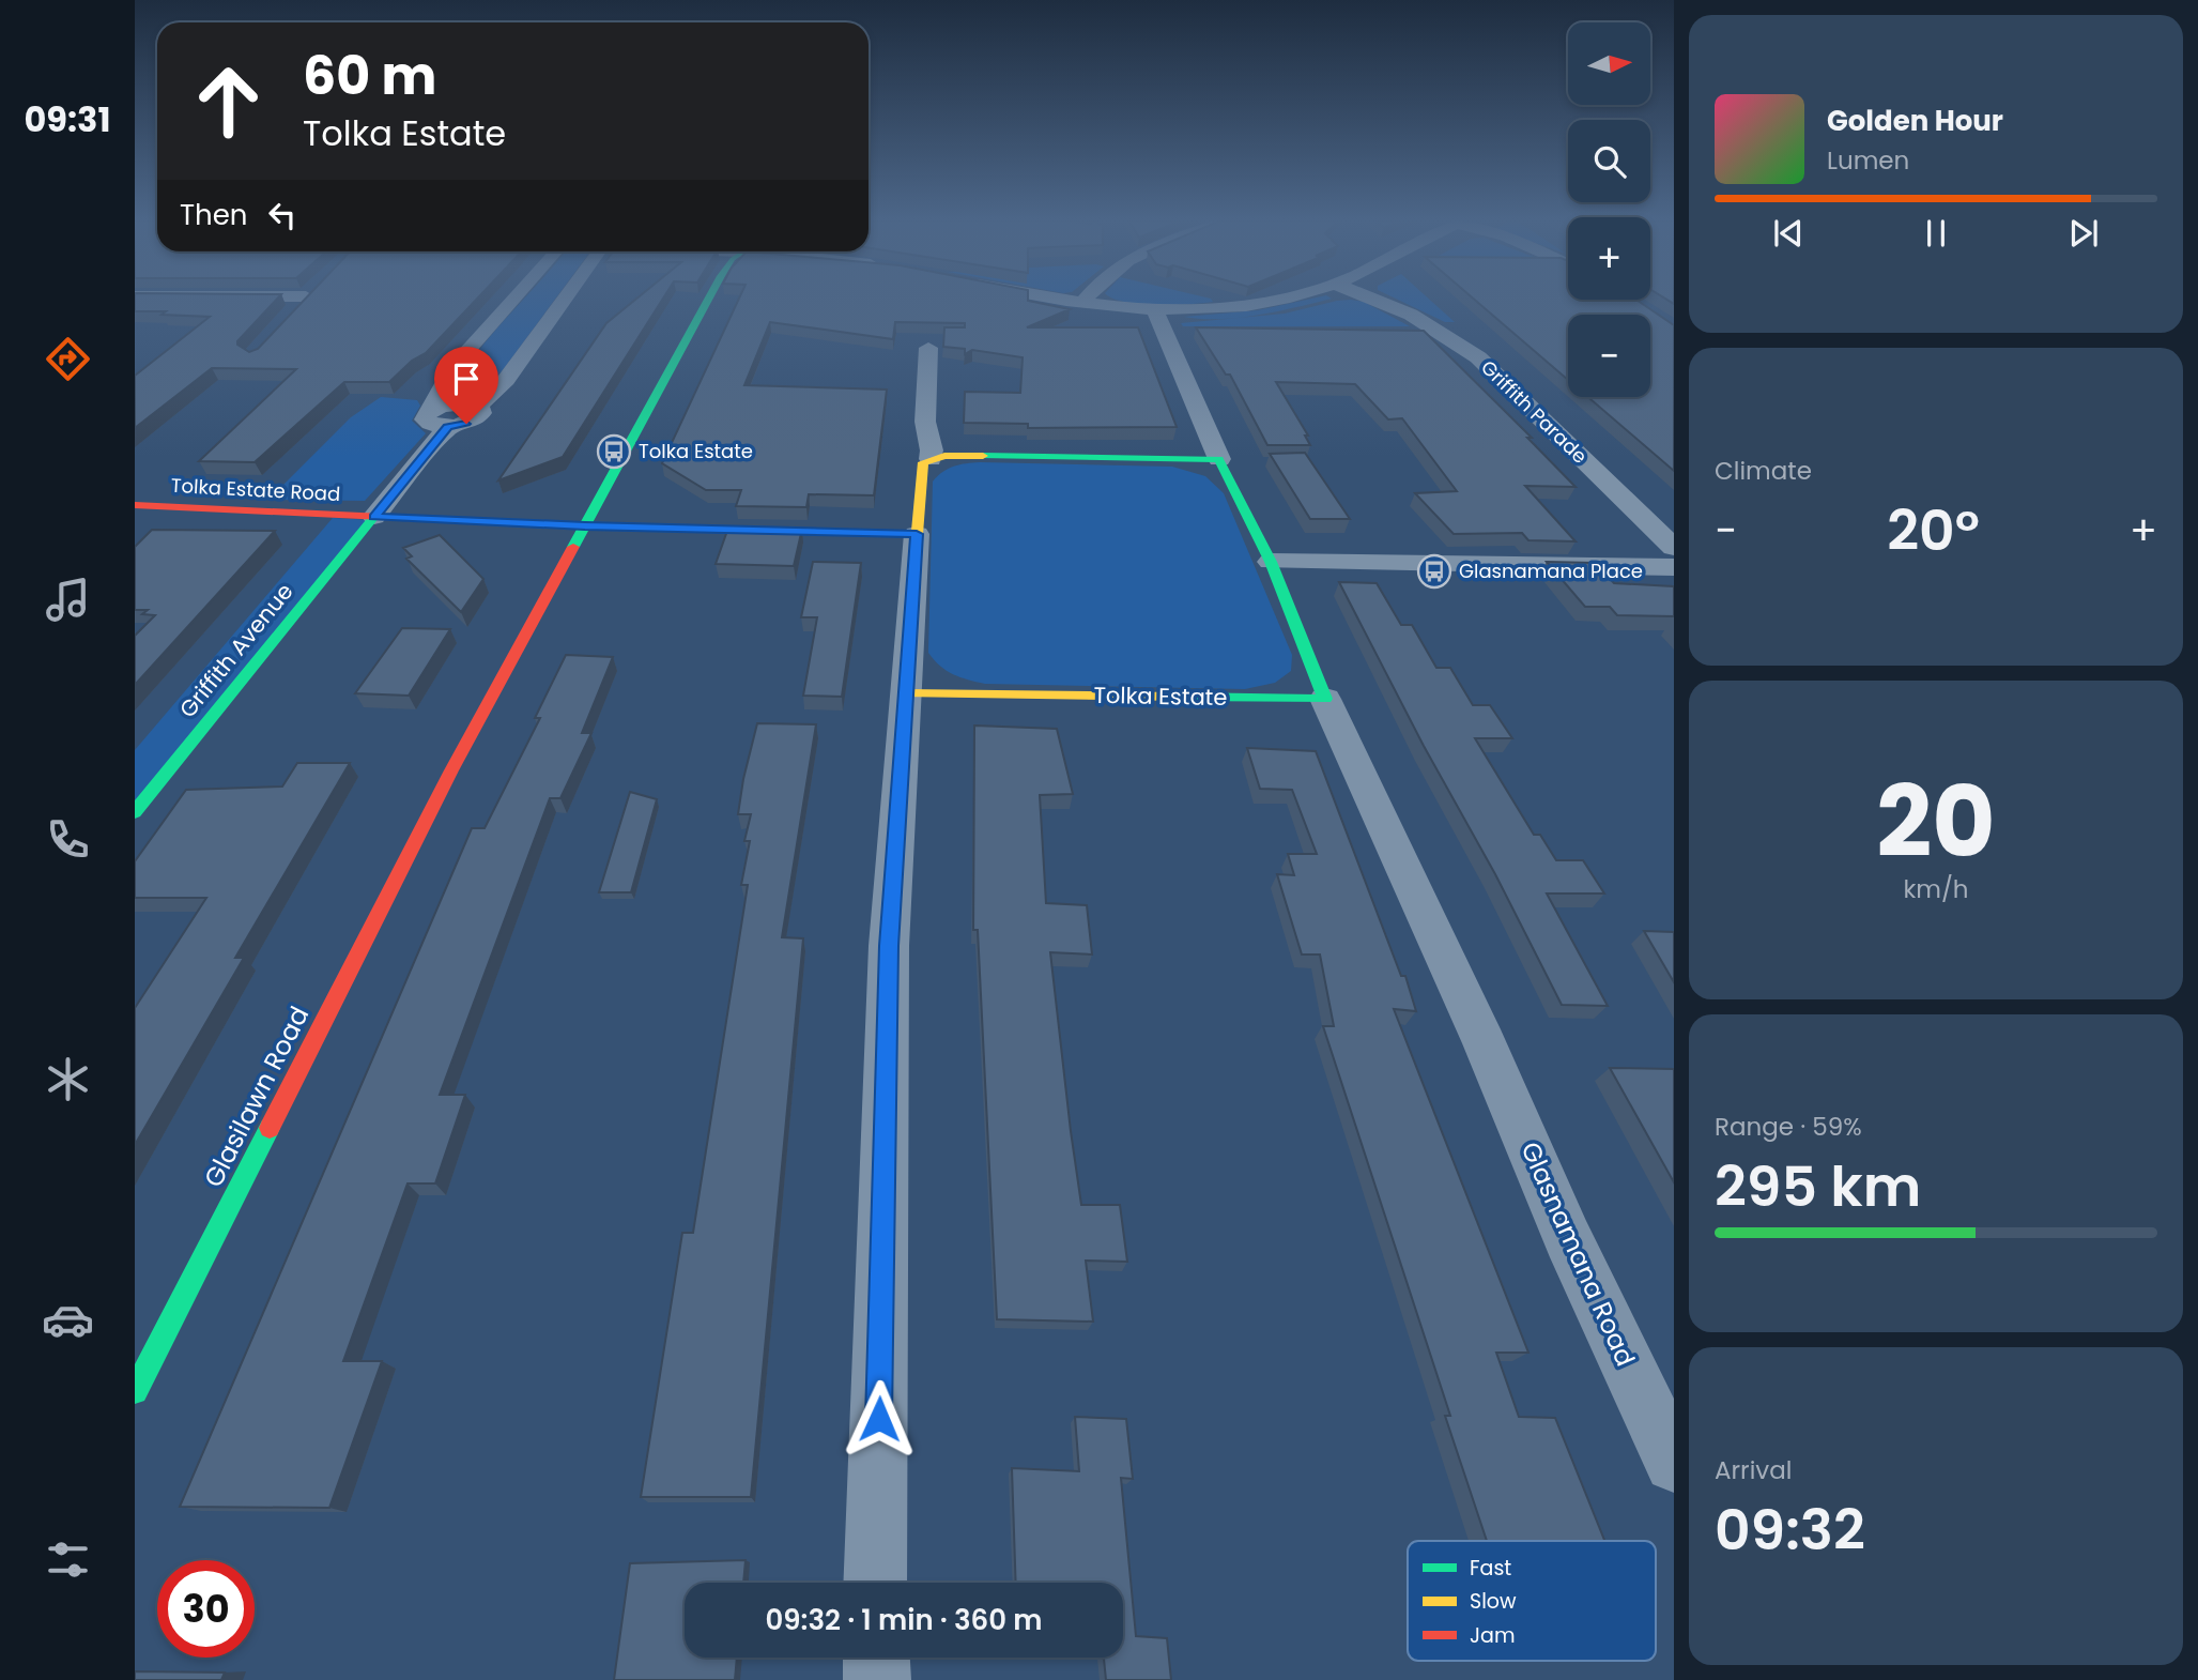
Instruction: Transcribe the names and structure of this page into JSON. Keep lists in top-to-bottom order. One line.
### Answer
{"streets":{"street":["Griffith Parade","Tolka Estate Road","Griffith Avenue","Tolka Estate","Glasilawn Road","Glasnamana Road"]},"crossings":[["Tolka Estate Road","Griffith Avenue"],["Tolka Estate","Glasnamana Road"]],"places":{"bus stop":["Tolka Estate","Glasnamana Place"]},"legend":["Fast","Slow","Jam"],"north":"right","page":{"tabs":"09:31","map_buttons":["+","−"],"turn":["60 m","Tolka Estate"],"song":["Golden Hour","Lumen"],"then":"Then","tile":["Climate",["20","km/h"],["Range · 59%","295 km"],["Arrival","09:32"]],"heat":["−","20°","+"],"limit":"30","trip":"09:32 · 1 min · 360 m"}}
